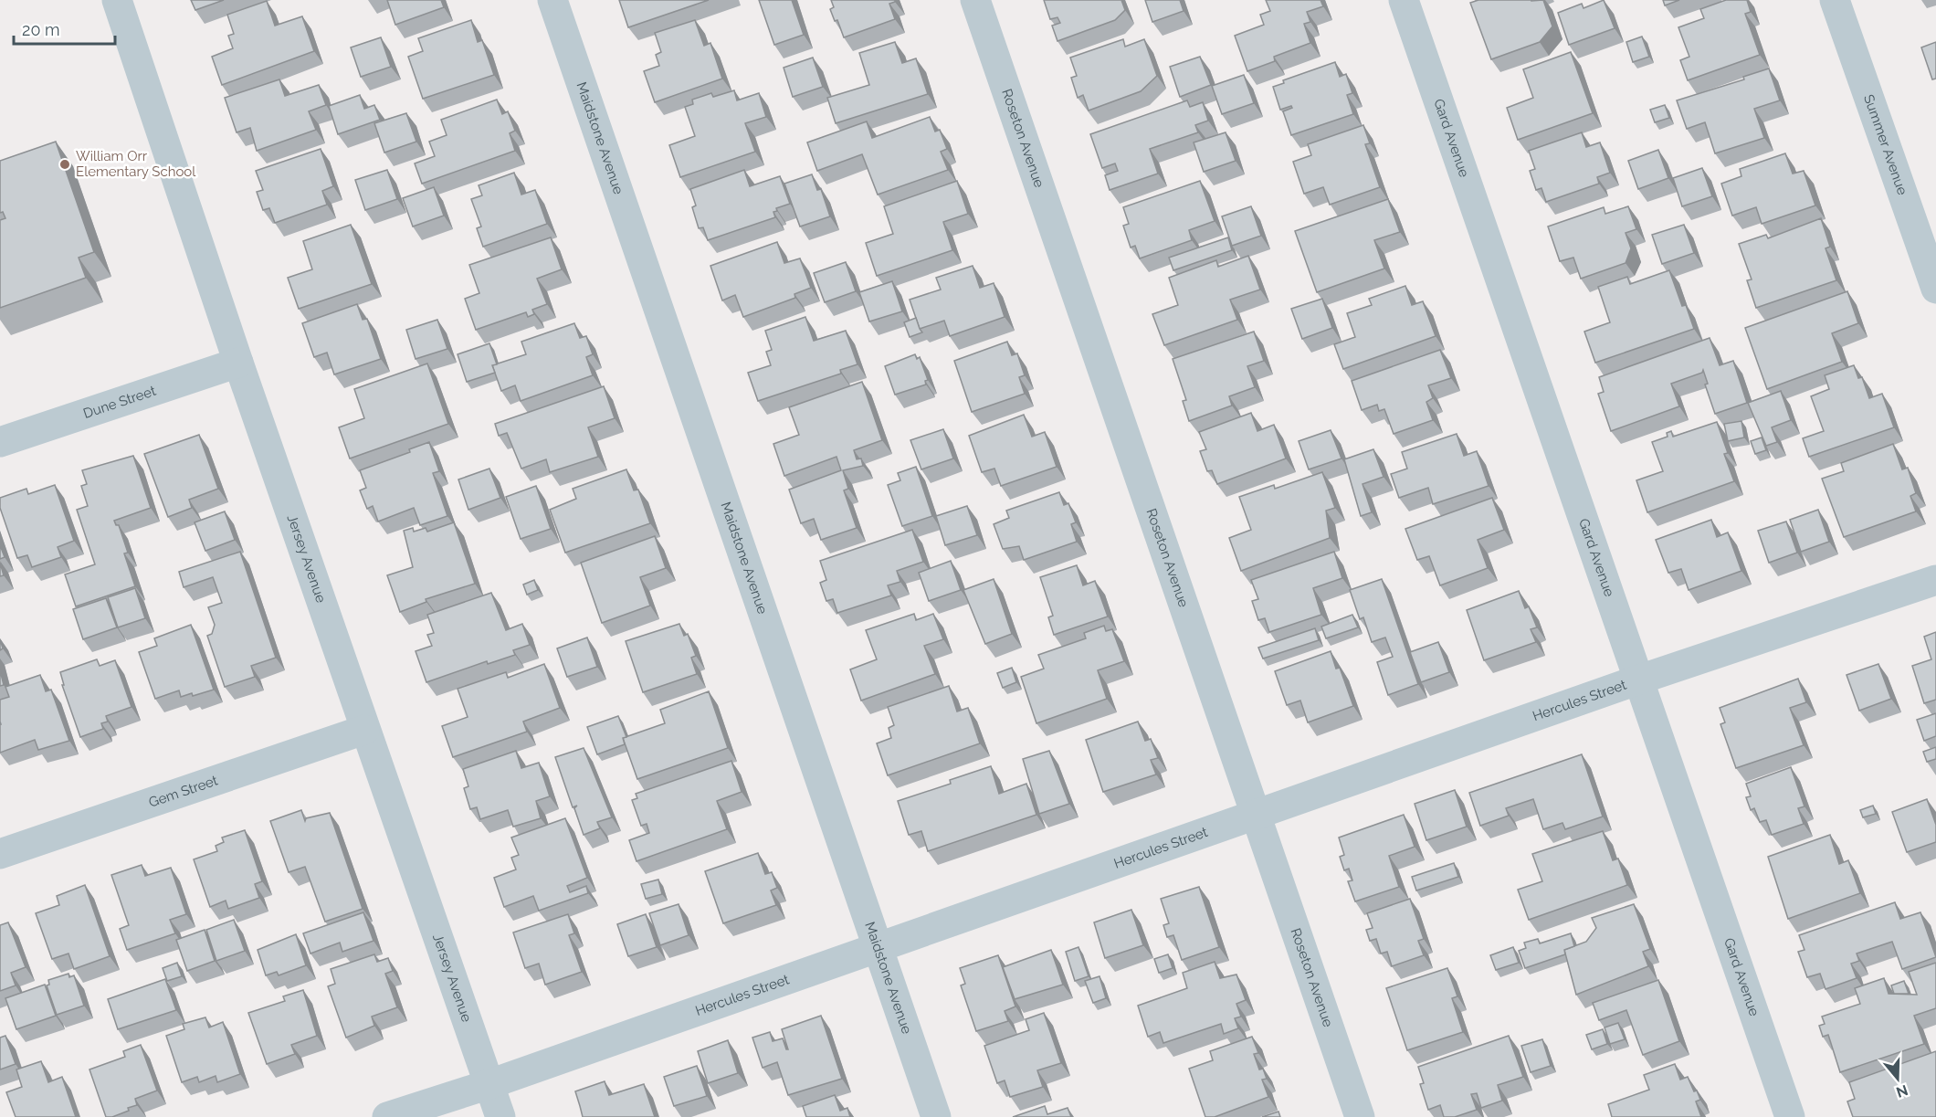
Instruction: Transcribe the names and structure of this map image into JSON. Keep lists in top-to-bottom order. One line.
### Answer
{"streets":{"street":["Maidstone Avenue","Roseton Avenue","Gard Avenue","Summer Avenue","Dune Street","Jersey Avenue","Hercules Street","Gem Street"]},"crossings":[["Maidstone Avenue","Hercules Street"],["Roseton Avenue","Hercules Street"],["Gard Avenue","Hercules Street"],["Dune Street","Jersey Avenue"],["Jersey Avenue","Hercules Street"],["Jersey Avenue","Gem Street"]],"places":["William Orr Elementary School"],"scale_bar":"20 m","north":"bottom"}
